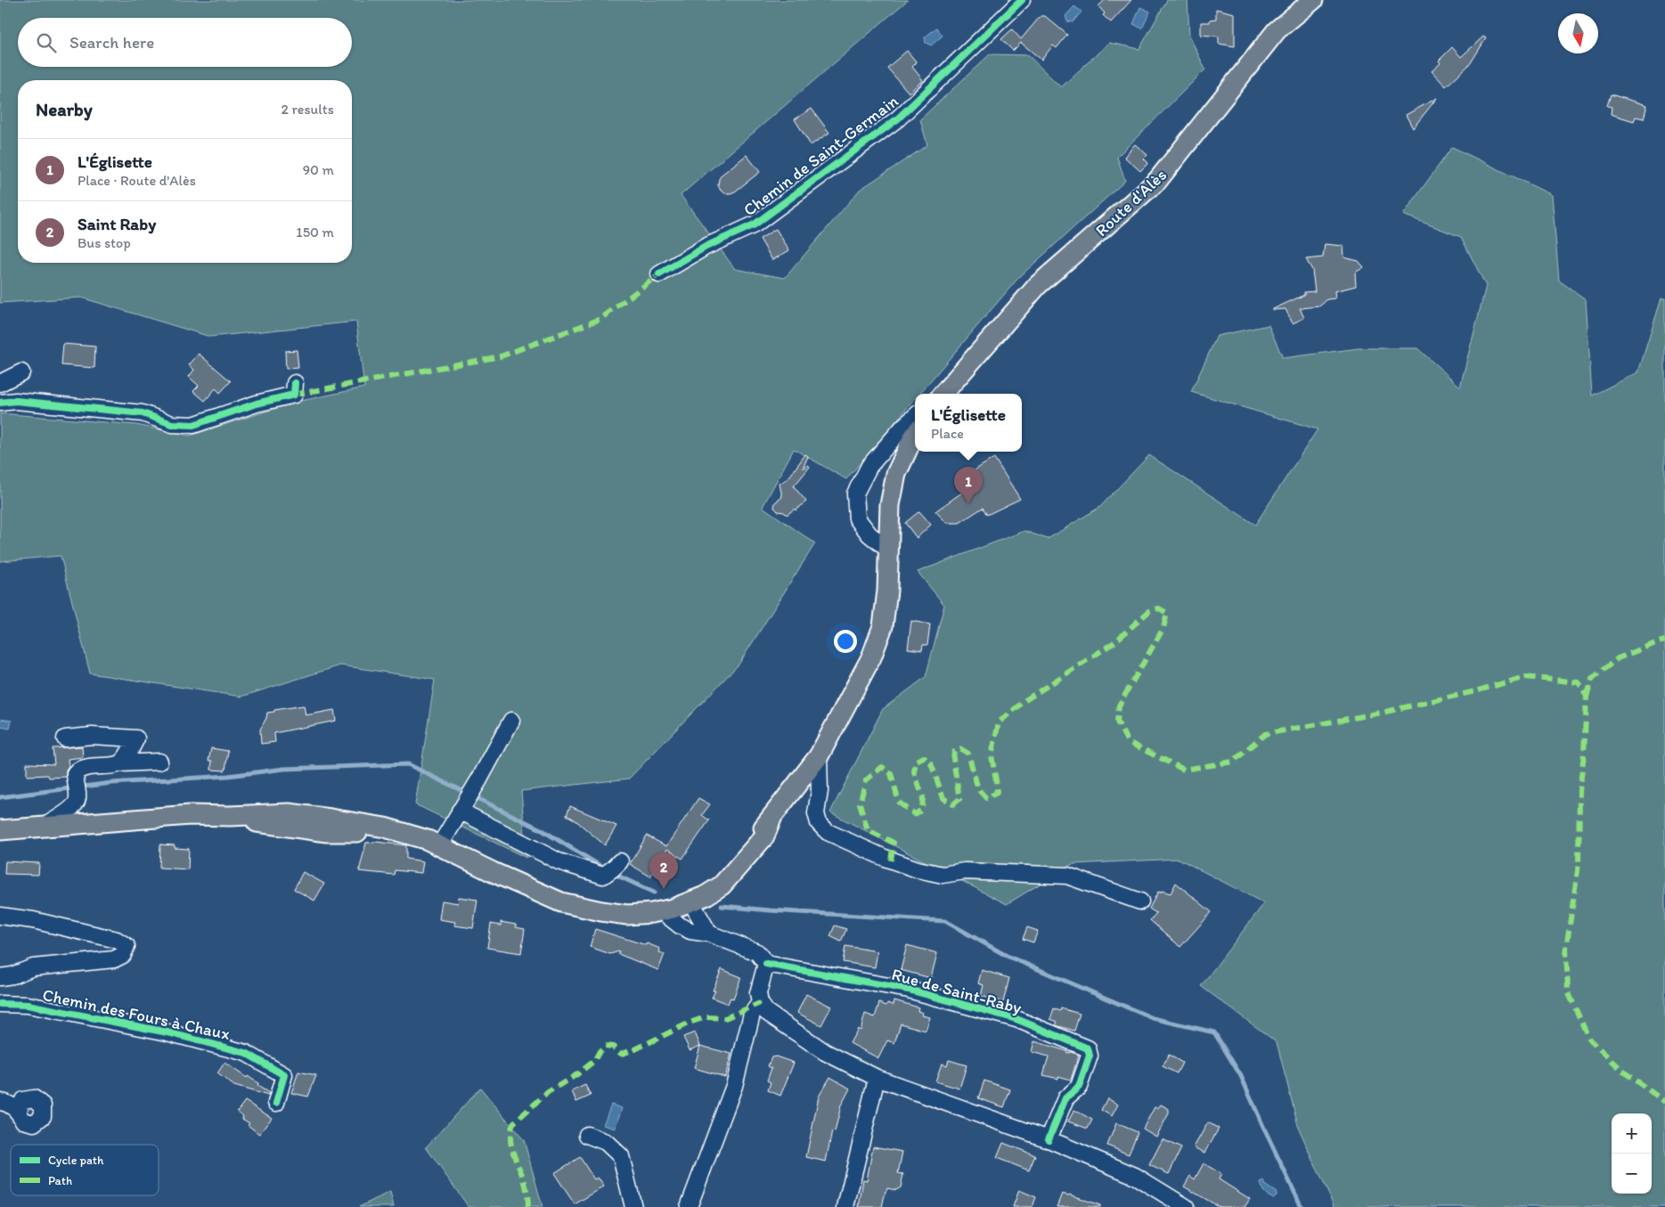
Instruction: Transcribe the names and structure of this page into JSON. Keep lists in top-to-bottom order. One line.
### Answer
{"streets":{"main road":["Route d'Alès"],"street":["Chemin de Saint-Germain","Rue de Saint-Raby","Chemin des Fours à Chaux"]},"legend":["Cycle path","Path"],"north":"bottom","page":{"search":"Search here","heading":["Nearby","2 results"],"list":[{"mark":"1","name":"L'Églisette","note":"Place · Route d'Alès","value":"90 m"},{"mark":"2","name":"Saint Raby","note":"Bus stop","value":"150 m"}],"popup":["L'Églisette","Place"],"pins":["1","2"],"map_buttons":["+","−"]}}
